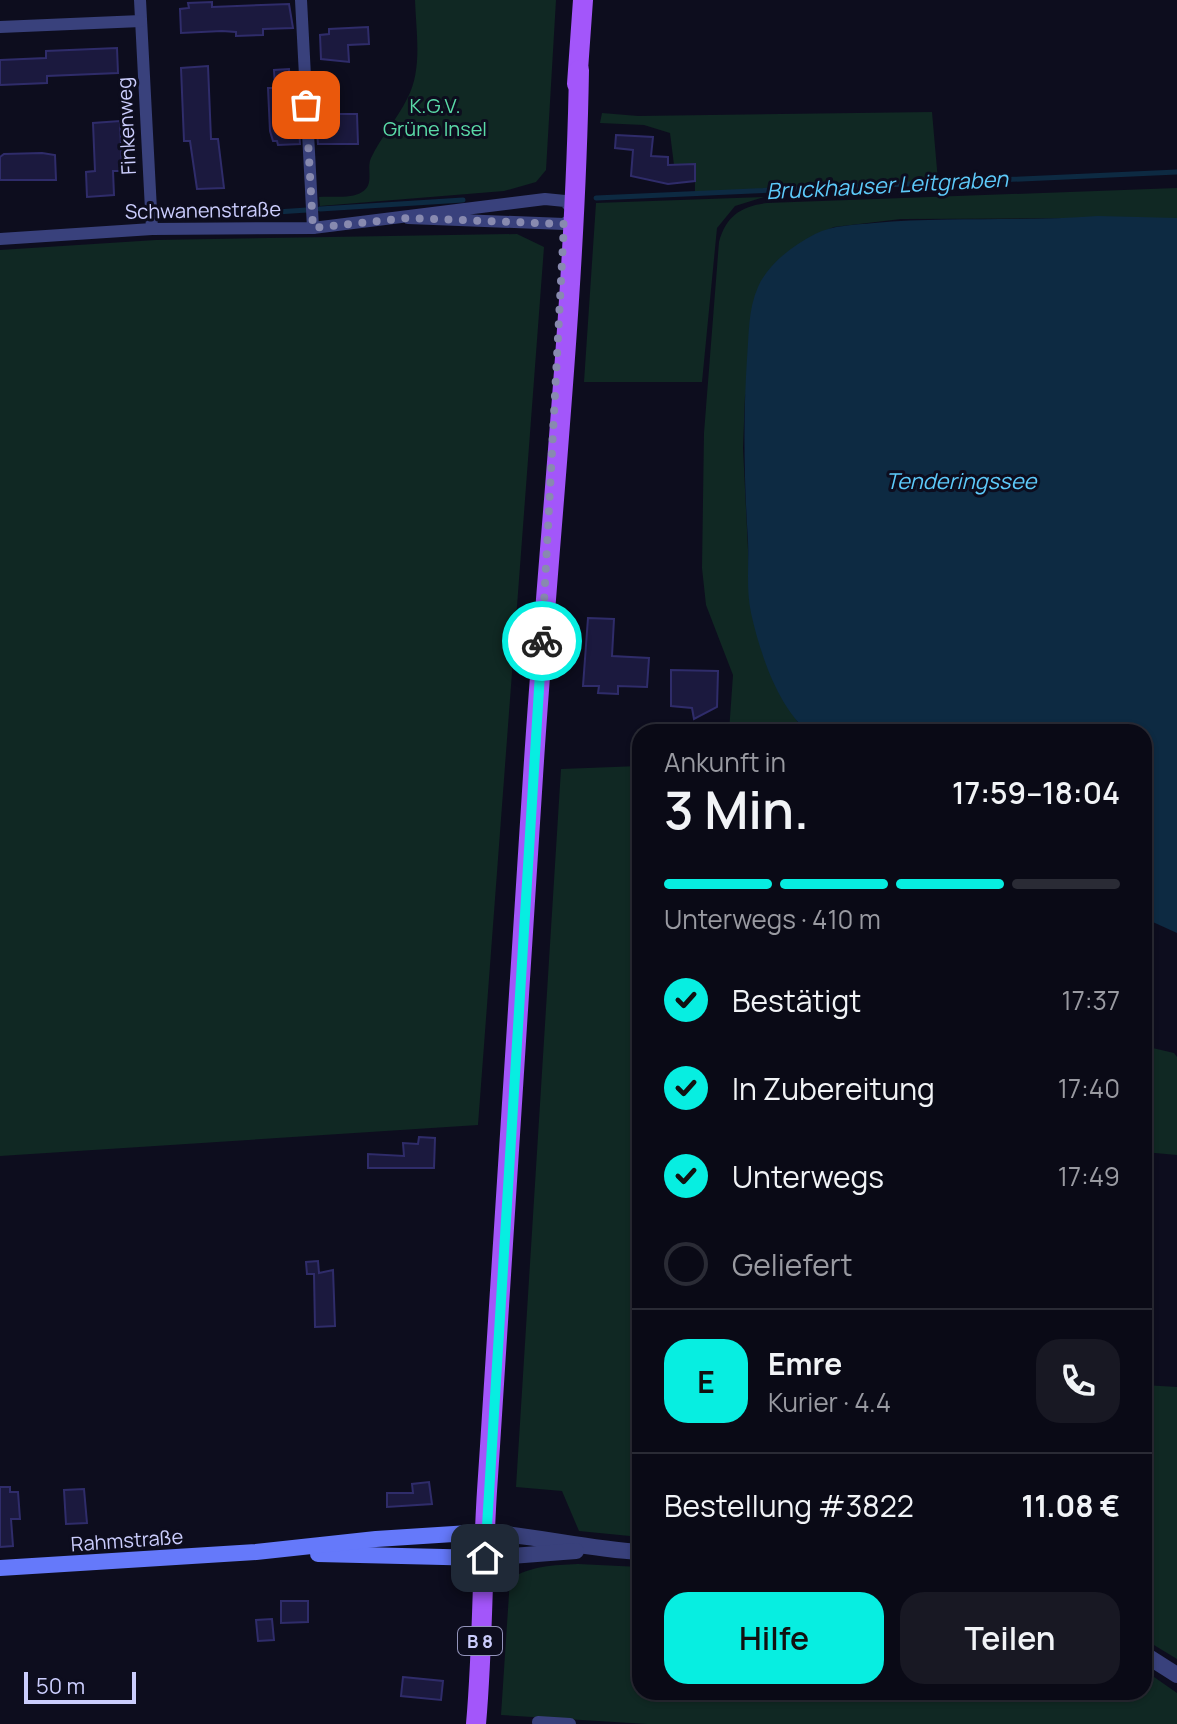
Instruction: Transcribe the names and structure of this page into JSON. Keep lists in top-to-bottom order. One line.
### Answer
{"streets":{"main road":["Rahmstraße","B 8"],"street":["Finkenweg","Schwanenstraße"]},"crossings":[["Finkenweg","Schwanenstraße"],["Schwanenstraße","B 8"],["Rahmstraße","B 8"]],"water":["Bruckhauser Leitgraben","Tenderingssee"],"parks":["K.G.V. Grüne Insel"],"scale_bar":"50 m","page":{"heading":["3 Min.","Ankunft in","17:59–18:04"],"panel":["Emre","Kurier · 4.4","Bestellung #3822","11.08 €"],"bar":"Unterwegs · 410 m","list":[["Bestätigt","17:37"],["In Zubereitung","17:40"],["Unterwegs","17:49"],"Geliefert"],"round":"E","buttons":["Hilfe","Teilen"],"scale":"50 m"}}
